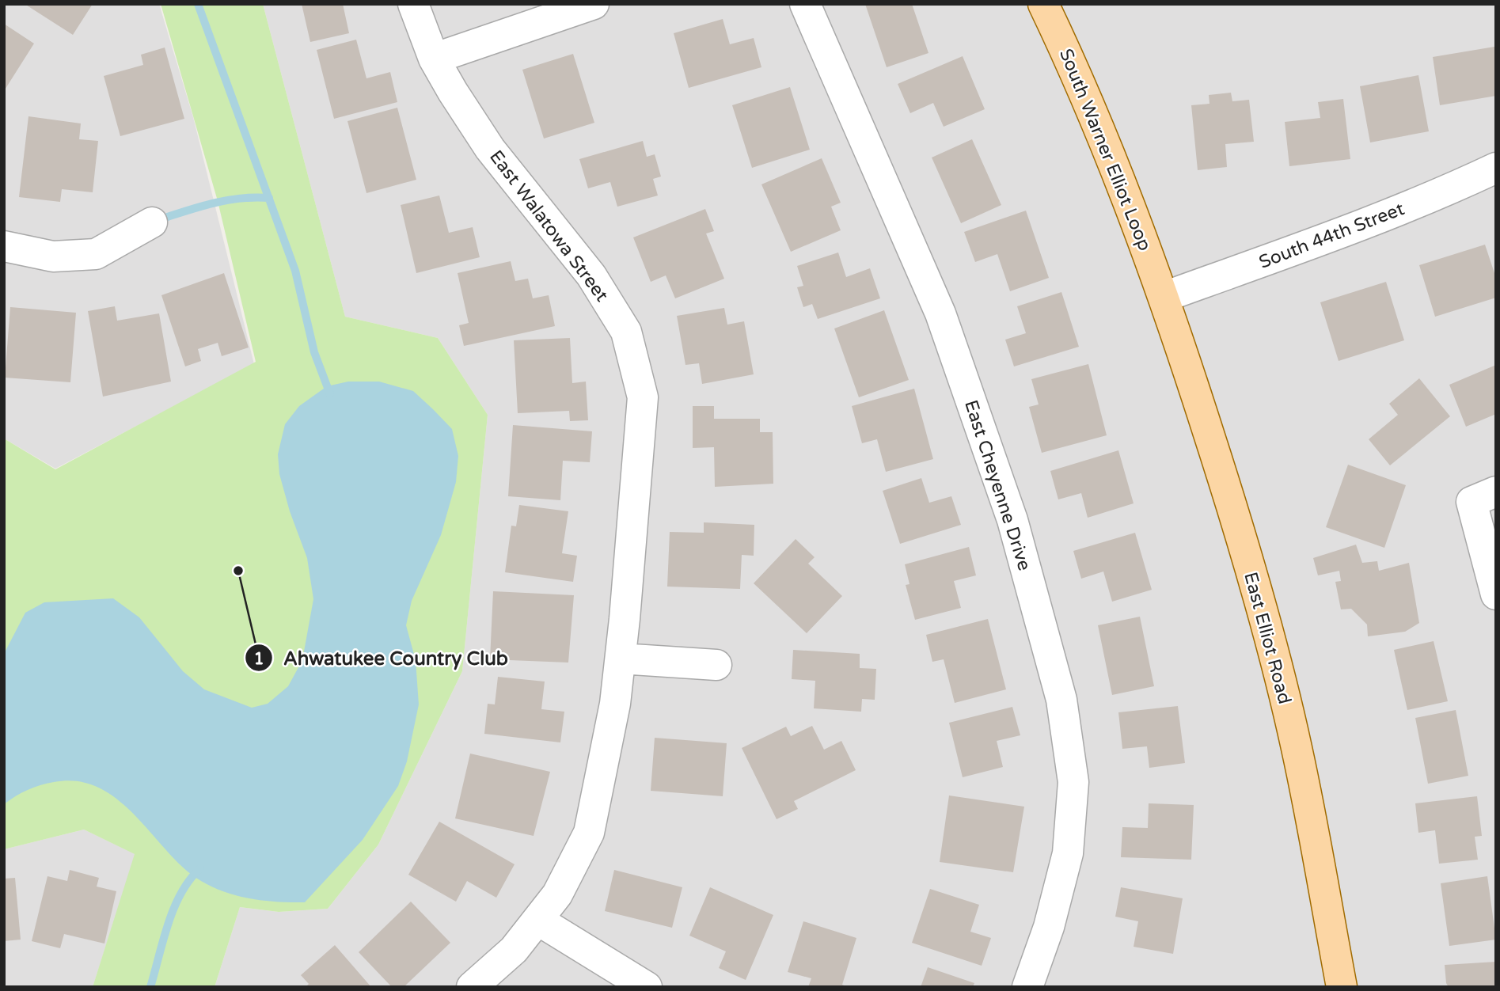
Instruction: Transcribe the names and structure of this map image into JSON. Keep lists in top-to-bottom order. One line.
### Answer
{"streets":{"main road":["South Warner Elliot Loop","East Elliot Road"],"street":["East Walatowa Street","South 44th Street","East Cheyenne Drive"]},"crossings":[["South Warner Elliot Loop","South 44th Street"],["South Warner Elliot Loop","East Elliot Road"],["South 44th Street","East Elliot Road"]],"places":["Ahwatukee Country Club"]}
